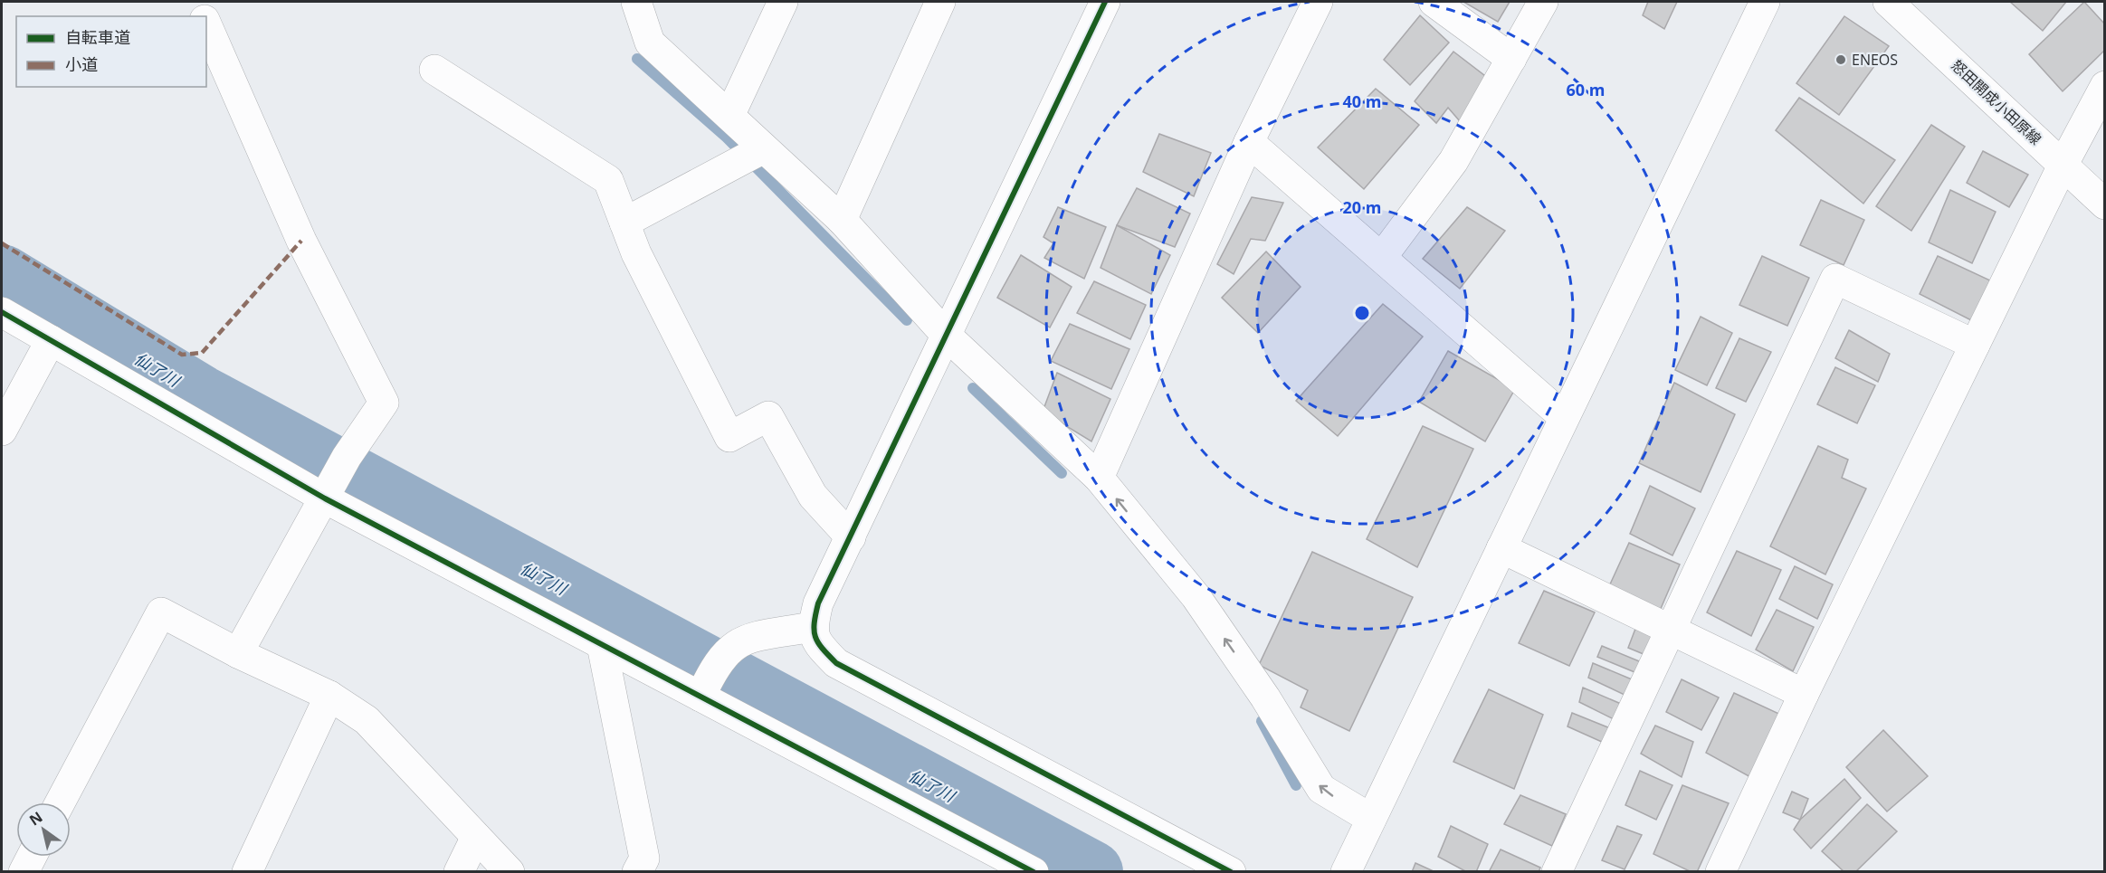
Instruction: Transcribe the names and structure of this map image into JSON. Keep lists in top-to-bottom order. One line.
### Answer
{"streets":{"street":["怒田開成小田原線"]},"water":["仙了川"],"places":["ENEOS"],"legend":["自転車道","小道"],"north":"top left","rings":["60 m","40 m","20 m"]}
